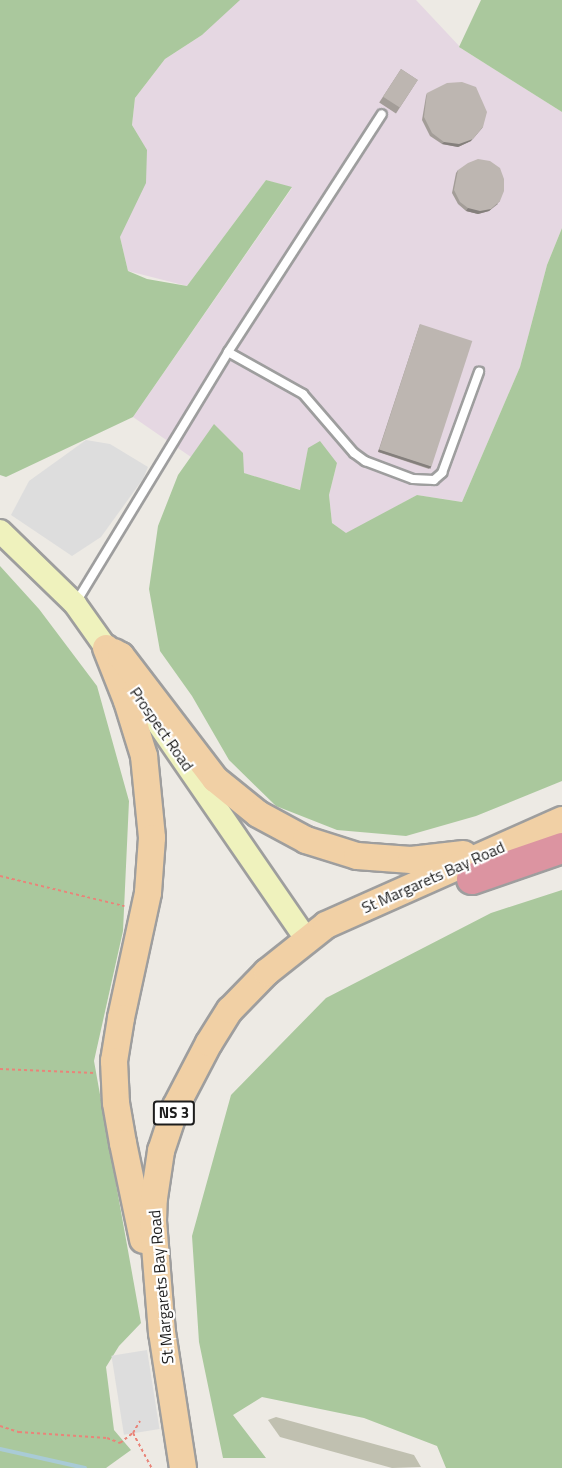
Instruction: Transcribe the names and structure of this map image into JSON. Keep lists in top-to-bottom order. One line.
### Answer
{"streets":{"main road":["Prospect Road","St Margarets Bay Road","NS 3"]},"crossings":[["Prospect Road","St Margarets Bay Road"]]}
